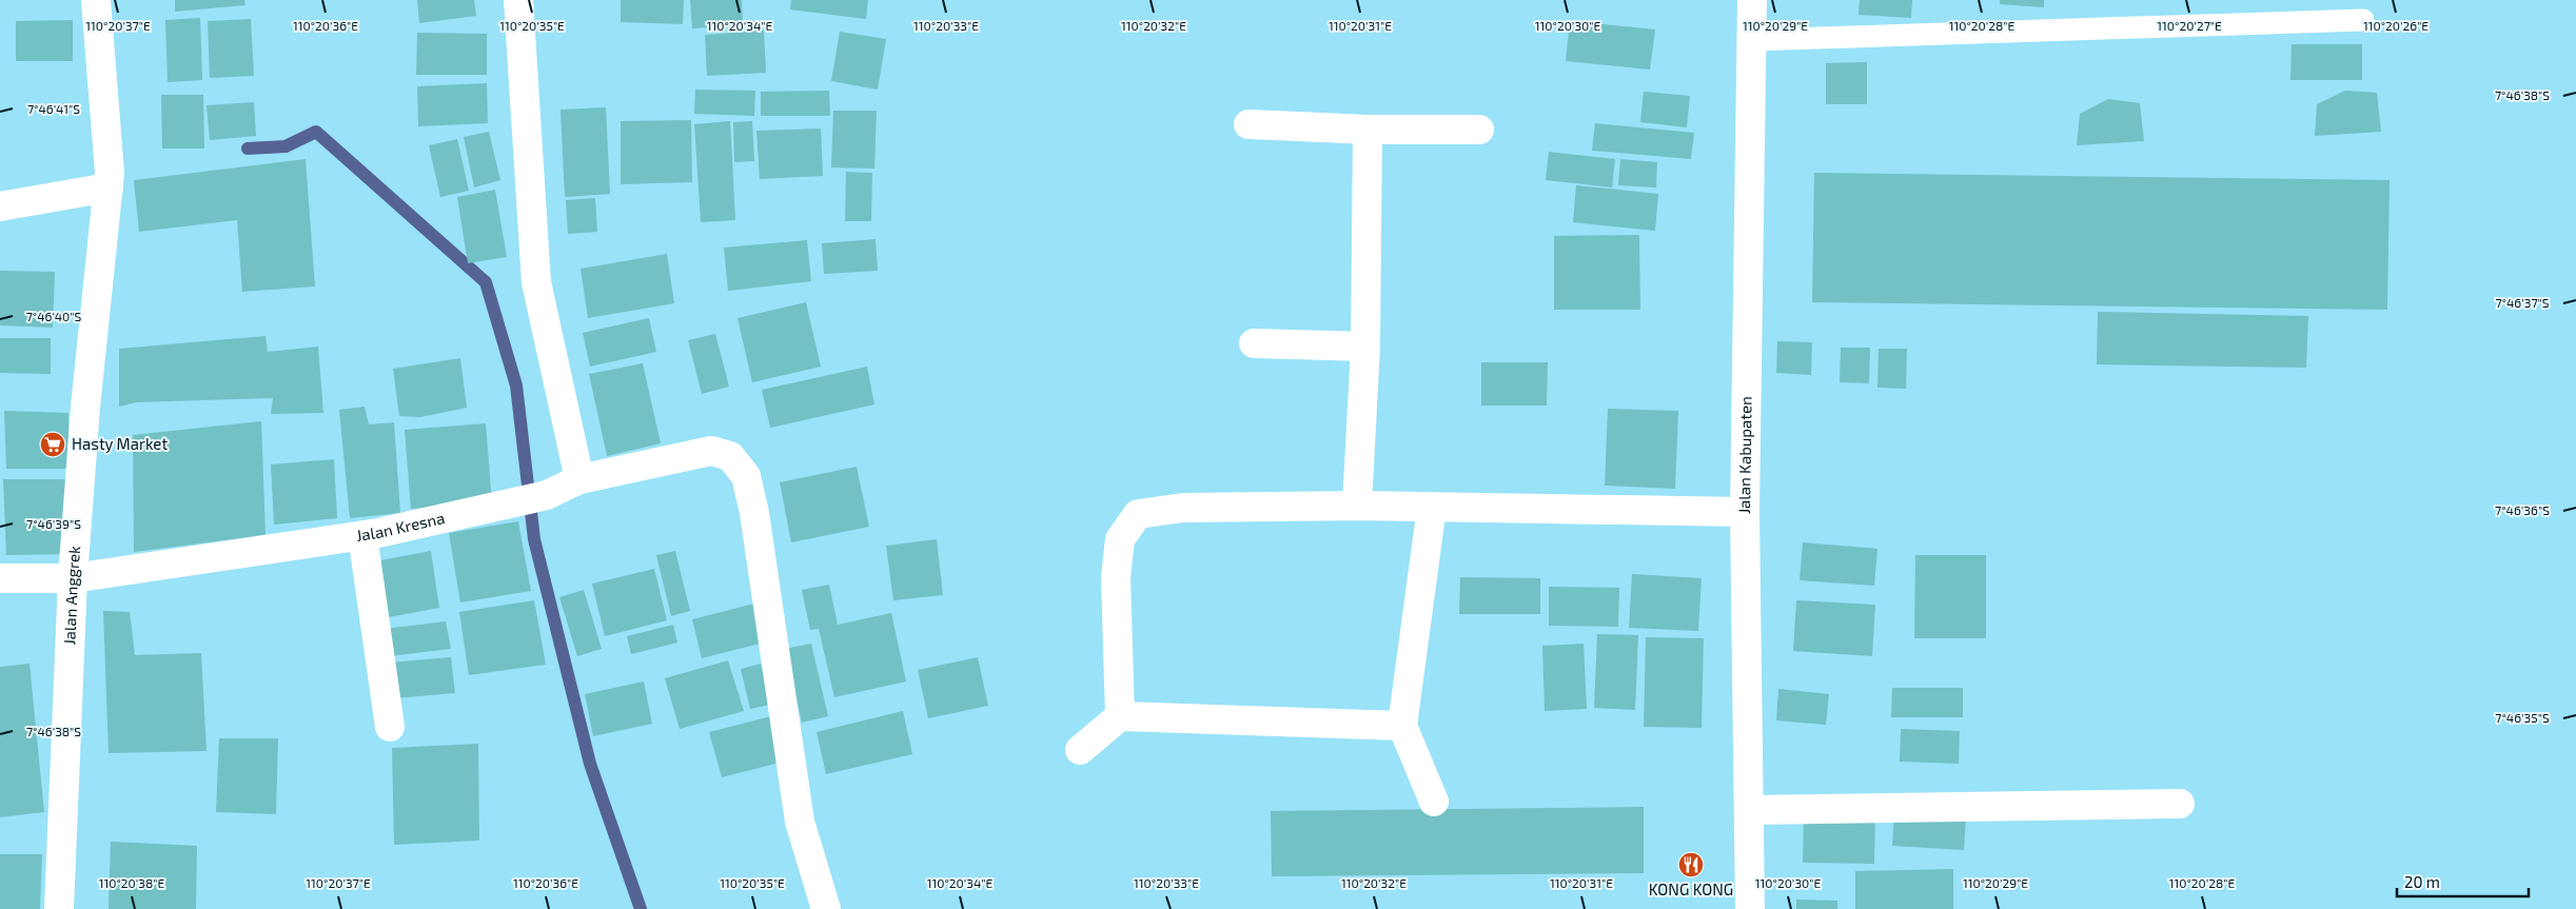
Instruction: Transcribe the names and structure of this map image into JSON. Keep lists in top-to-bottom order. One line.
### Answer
{"streets":{"street":["Jalan Kabupaten","Jalan Kresna","Jalan Anggrek"]},"crossings":[["Jalan Kresna","Jalan Anggrek"]],"places":{"supermarket":["Hasty Market"],"restaurant":["KONG KONG"]},"scale_bar":"20 m","coordinates":["110°20'37\"E","110°20'36\"E","110°20'35\"E","110°20'34\"E","110°20'33\"E","110°20'32\"E","110°20'31\"E","110°20'30\"E","110°20'29\"E","110°20'28\"E","110°20'27\"E","110°20'26\"E","7°46'38\"S","7°46'41\"S","7°46'37\"S","7°46'40\"S","7°46'36\"S","7°46'39\"S","7°46'35\"S","110°20'38\"E"]}
